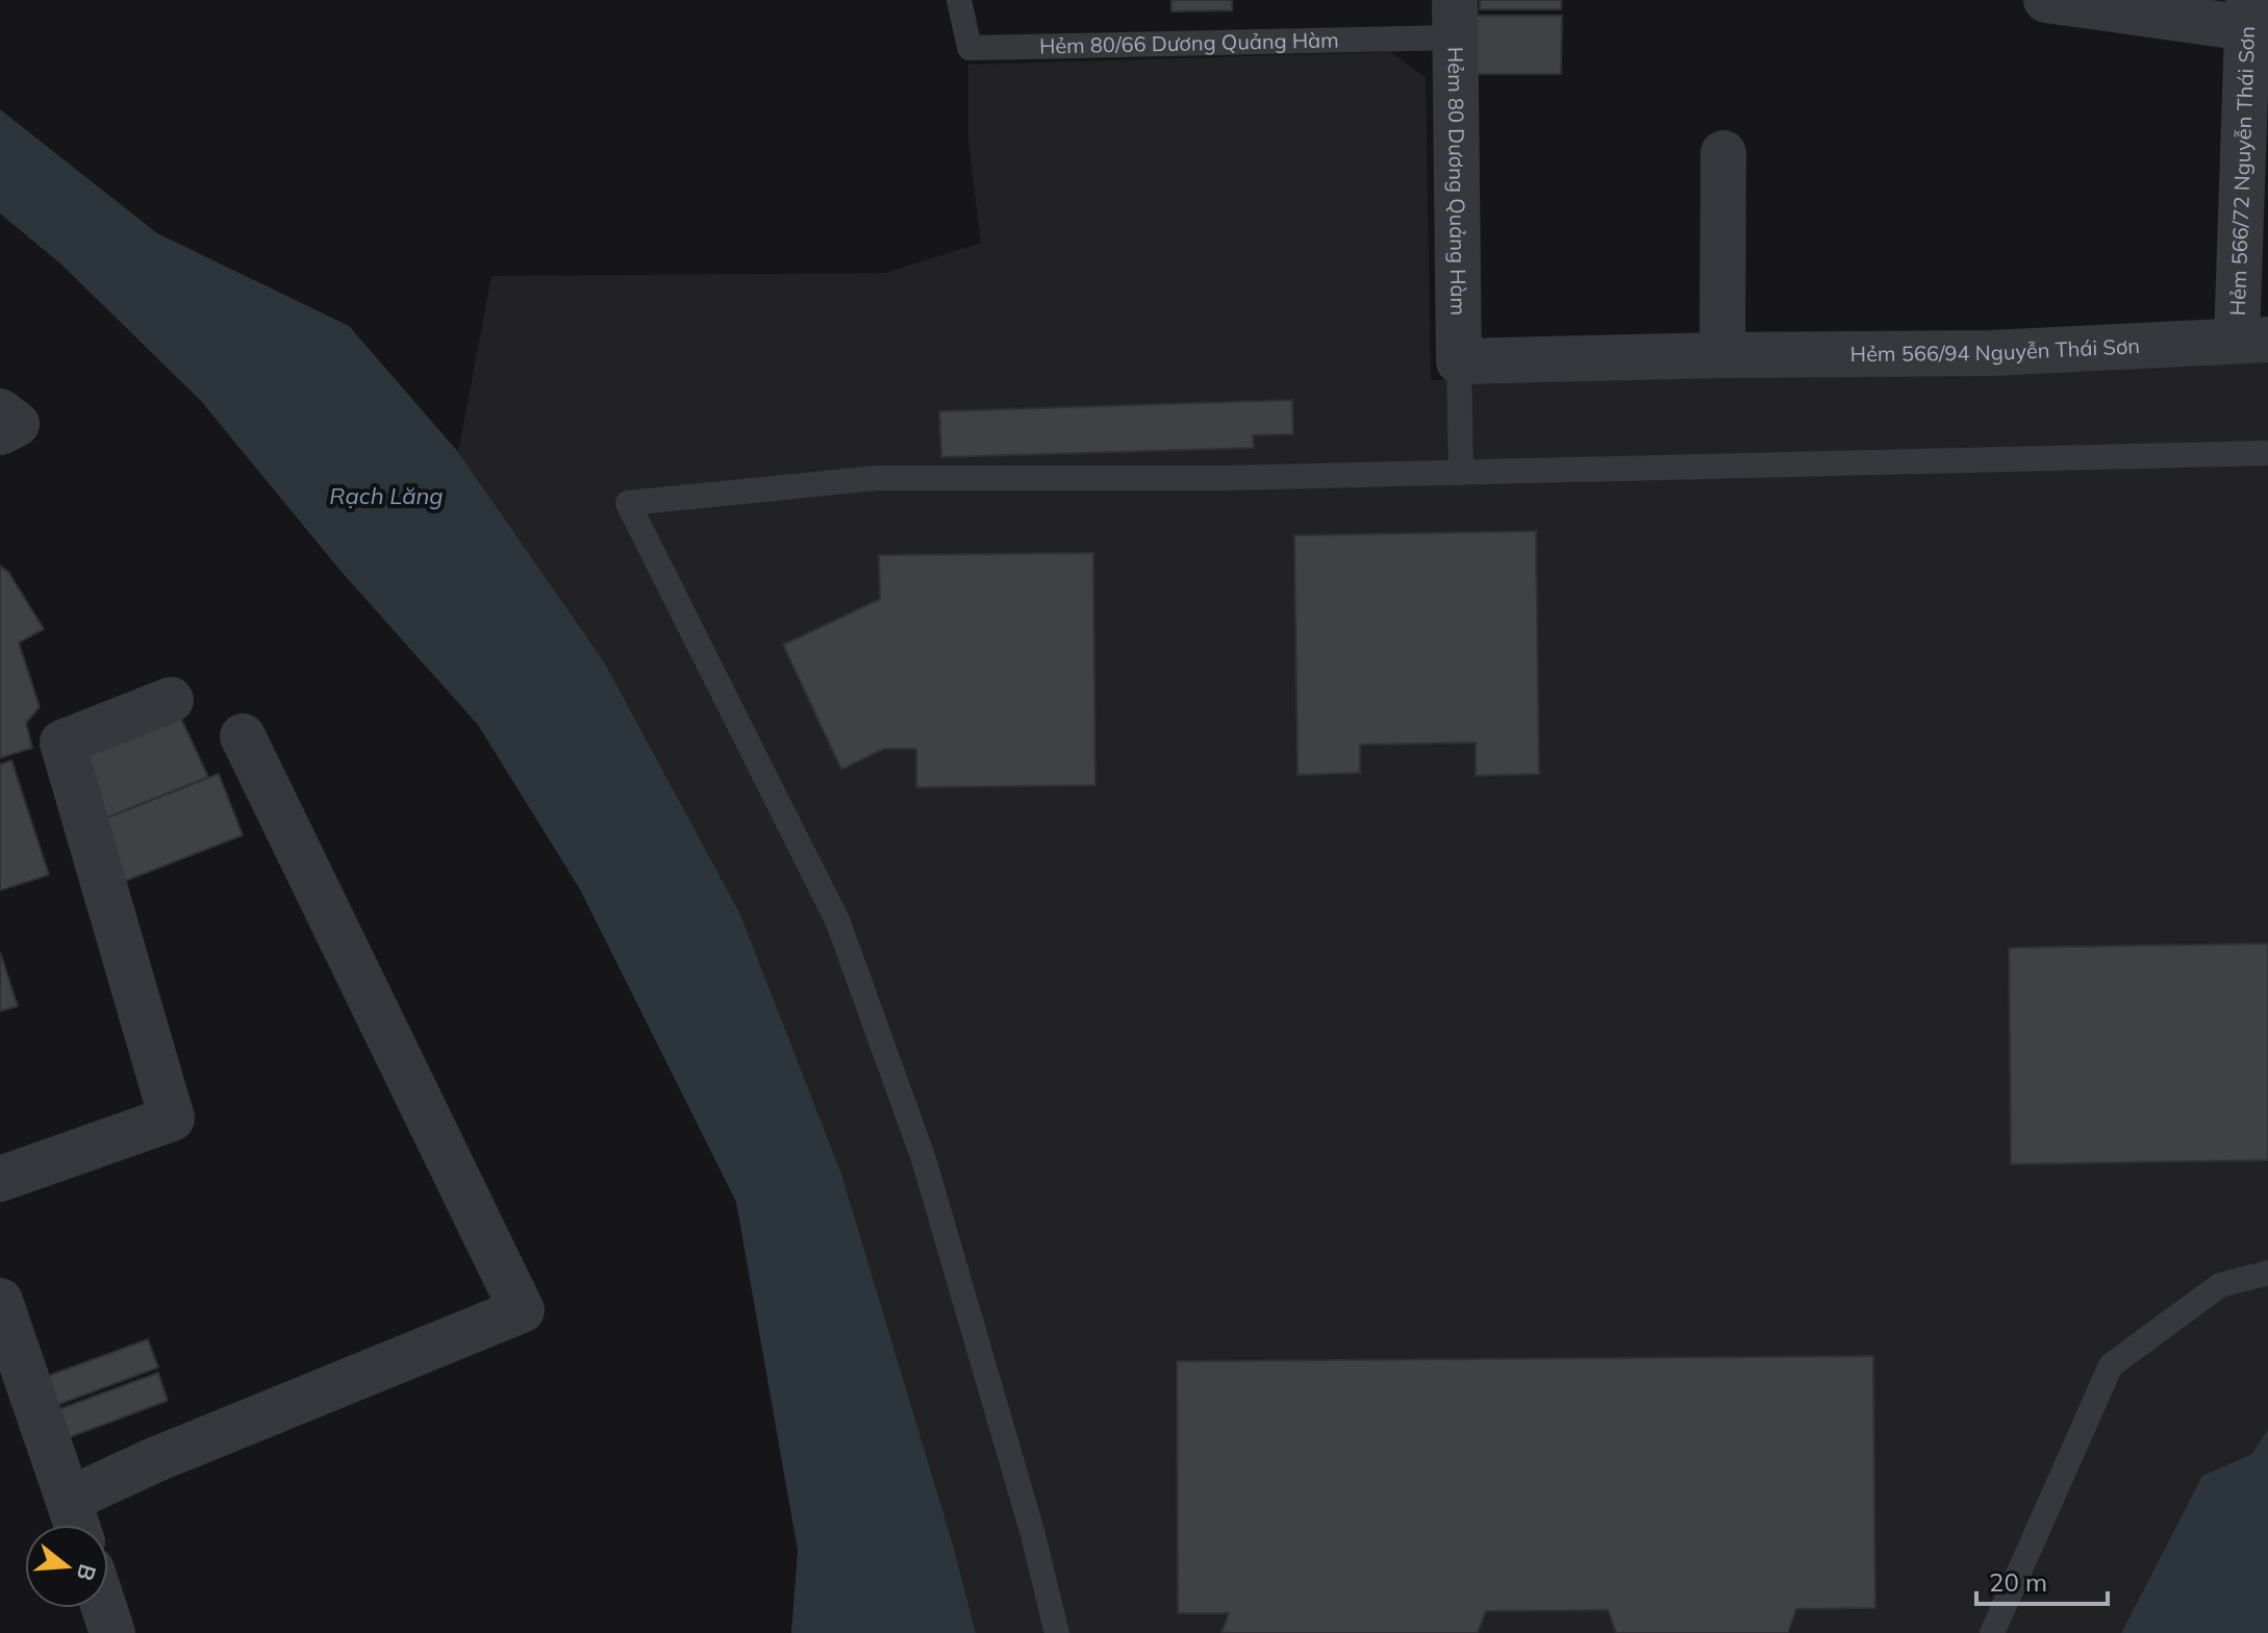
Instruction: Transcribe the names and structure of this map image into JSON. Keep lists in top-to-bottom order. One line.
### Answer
{"streets":{"street":["Hẻm 566/72 Nguyễn Thái Sơn","Hẻm 80 Dương Quảng Hàm","Hẻm 566/94 Nguyễn Thái Sơn"],"lane":["Hẻm 80/66 Dương Quảng Hàm"]},"crossings":[["Hẻm 80/66 Dương Quảng Hàm","Hẻm 80 Dương Quảng Hàm"],["Hẻm 566/72 Nguyễn Thái Sơn","Hẻm 566/94 Nguyễn Thái Sơn"],["Hẻm 80 Dương Quảng Hàm","Hẻm 566/94 Nguyễn Thái Sơn"]],"water":["Rạch Lăng"],"scale_bar":"20 m","north":"right"}
